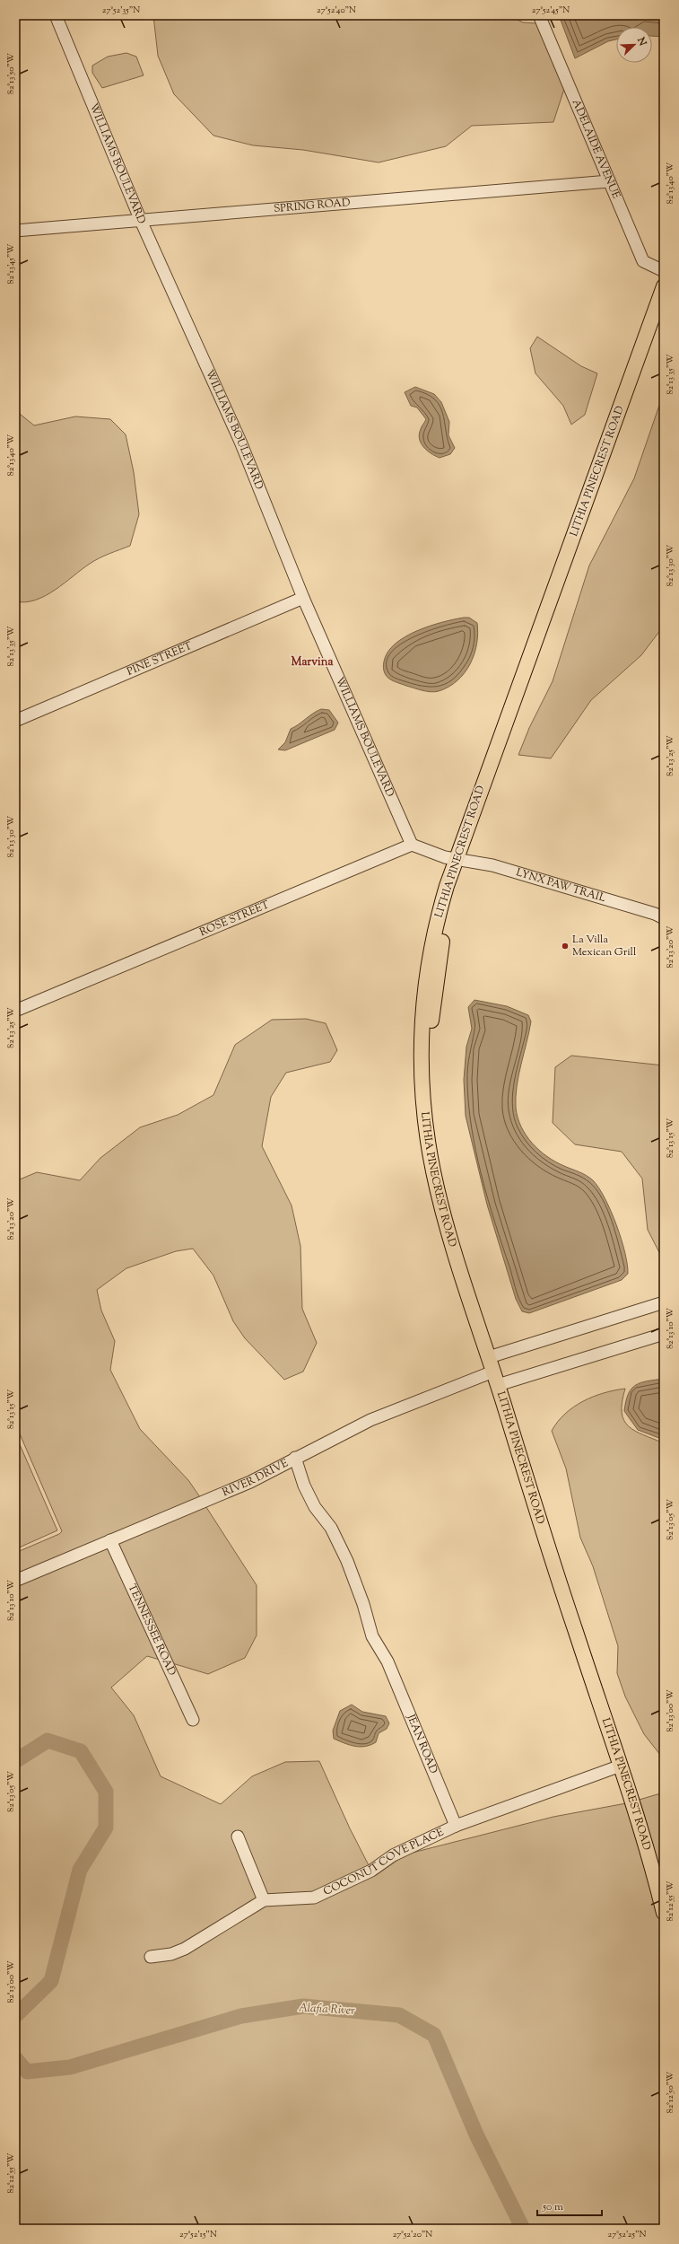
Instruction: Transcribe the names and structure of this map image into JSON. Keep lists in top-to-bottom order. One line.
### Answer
{"streets":{"main road":["LITHIA PINECREST ROAD"],"street":["ADELAIDE AVENUE","WILLIAMS BOULEVARD","SPRING ROAD","PINE STREET","LYNX PAW TRAIL","ROSE STREET","RIVER DRIVE","TENNESSEE ROAD","JEAN ROAD","COCONUT COVE PLACE"]},"crossings":[["ADELAIDE AVENUE","SPRING ROAD"],["WILLIAMS BOULEVARD","SPRING ROAD"],["WILLIAMS BOULEVARD","PINE STREET"],["WILLIAMS BOULEVARD","ROSE STREET"],["LITHIA PINECREST ROAD","LYNX PAW TRAIL"],["LITHIA PINECREST ROAD","RIVER DRIVE"],["LITHIA PINECREST ROAD","COCONUT COVE PLACE"],["RIVER DRIVE","TENNESSEE ROAD"],["RIVER DRIVE","JEAN ROAD"],["JEAN ROAD","COCONUT COVE PLACE"]],"districts":["Marvina"],"water":["Alafia River"],"places":["La Villa Mexican Grill"],"scale_bar":"50 m","north":"top right","coordinates":["27°52'35\"N","27°52'40\"N","27°52'45\"N","82°13'50\"W","82°13'40\"W","82°13'45\"W","82°13'35\"W","82°13'30\"W","82°13'25\"W","82°13'20\"W","82°13'15\"W","82°13'10\"W","82°13'05\"W","82°13'00\"W","82°12'55\"W","82°12'50\"W","27°52'15\"N","27°52'20\"N","27°52'25\"N"]}
